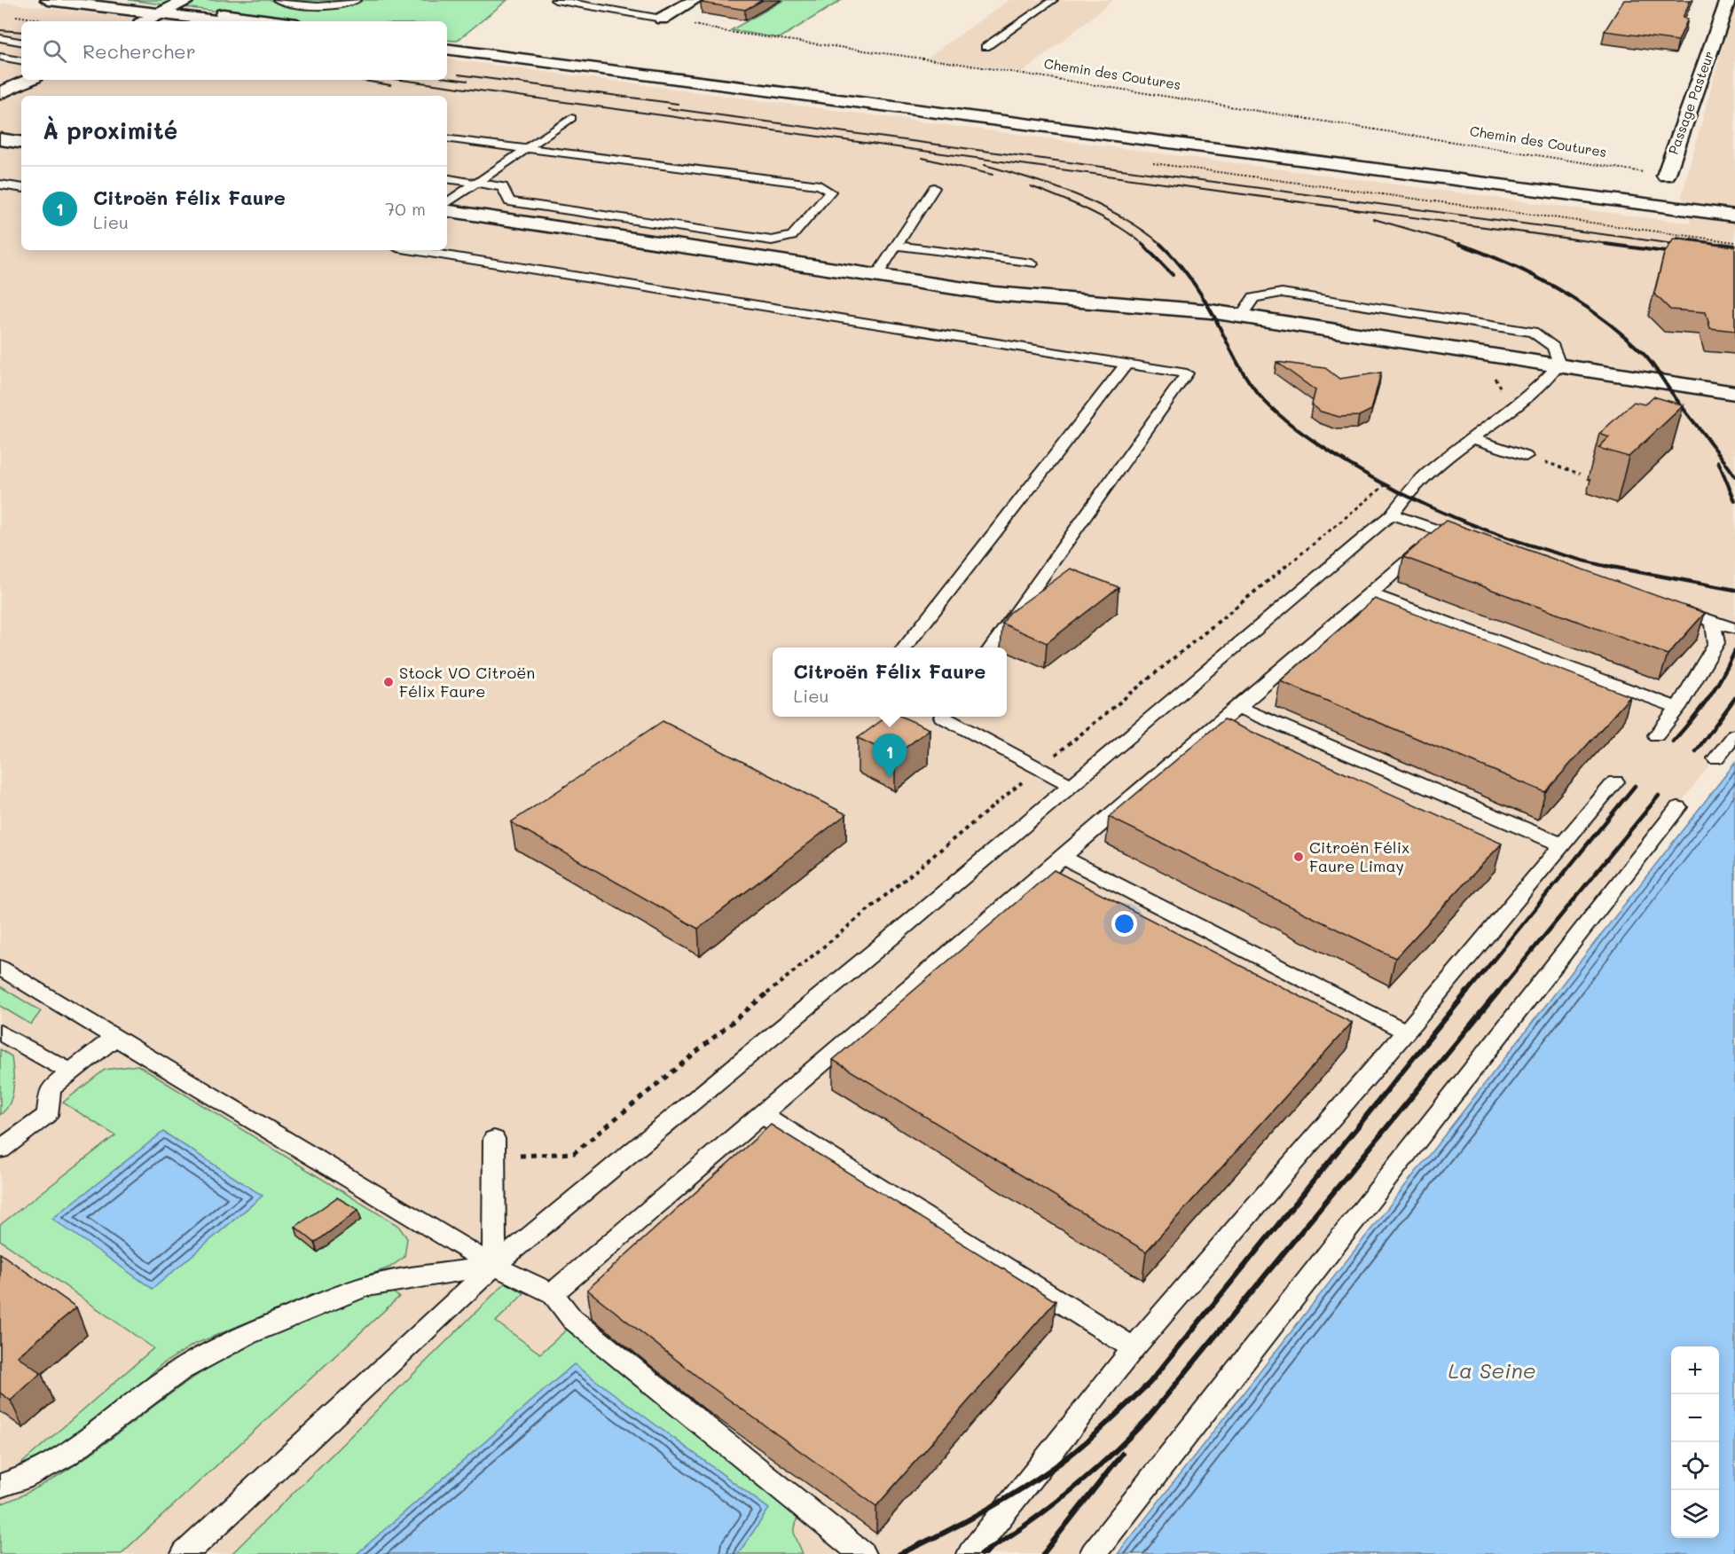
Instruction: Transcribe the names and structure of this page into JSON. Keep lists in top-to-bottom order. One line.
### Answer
{"streets":{"street":["Passage Pasteur"],"path":["Chemin des Coutures"]},"crossings":[["Chemin des Coutures","Passage Pasteur"]],"water":["La Seine"],"places":["Stock VO Citroën Félix Faure","Citroën Félix Faure Limay"],"page":{"search":"Rechercher","heading":"À proximité","list":[{"mark":"1","name":"Citroën Félix Faure","note":"Lieu","value":"70 m"}],"popup":["Citroën Félix Faure","Lieu"],"pins":"1","map_buttons":["+","−"]}}
